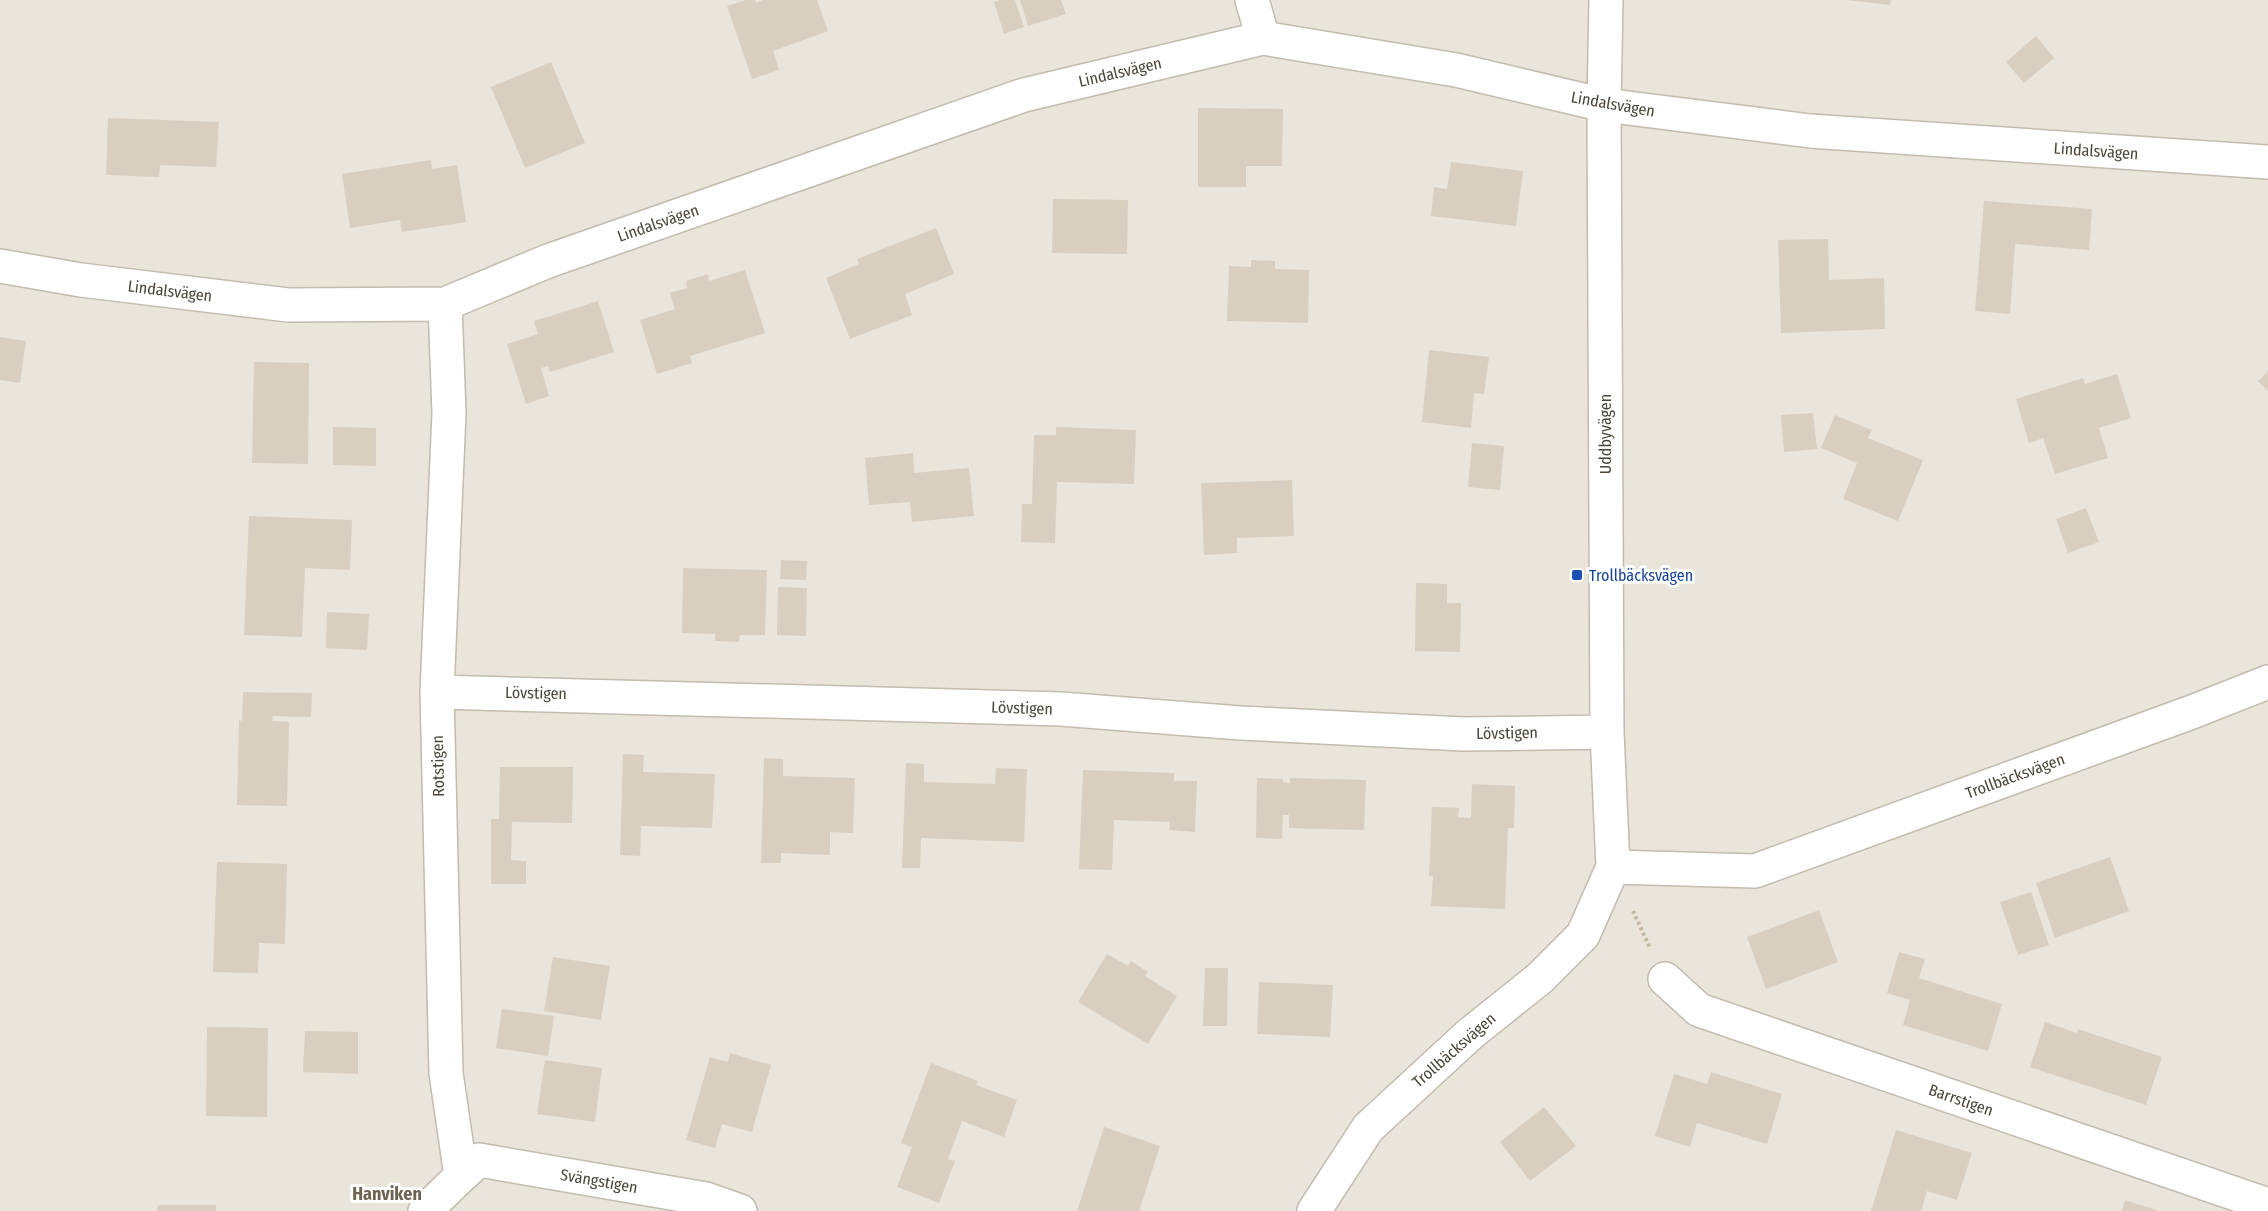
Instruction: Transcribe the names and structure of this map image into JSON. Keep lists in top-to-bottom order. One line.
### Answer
{"streets":{"street":["Lindalsvägen","Uddbyvägen","Lövstigen","Rotstigen","Trollbäcksvägen","Barrstigen","Svängstigen"]},"crossings":[["Lindalsvägen","Uddbyvägen"],["Lindalsvägen","Rotstigen"],["Uddbyvägen","Lövstigen"],["Uddbyvägen","Trollbäcksvägen"],["Lövstigen","Rotstigen"],["Rotstigen","Svängstigen"]],"districts":["Hanviken"],"places":{"transit":["Trollbäcksvägen"]}}
